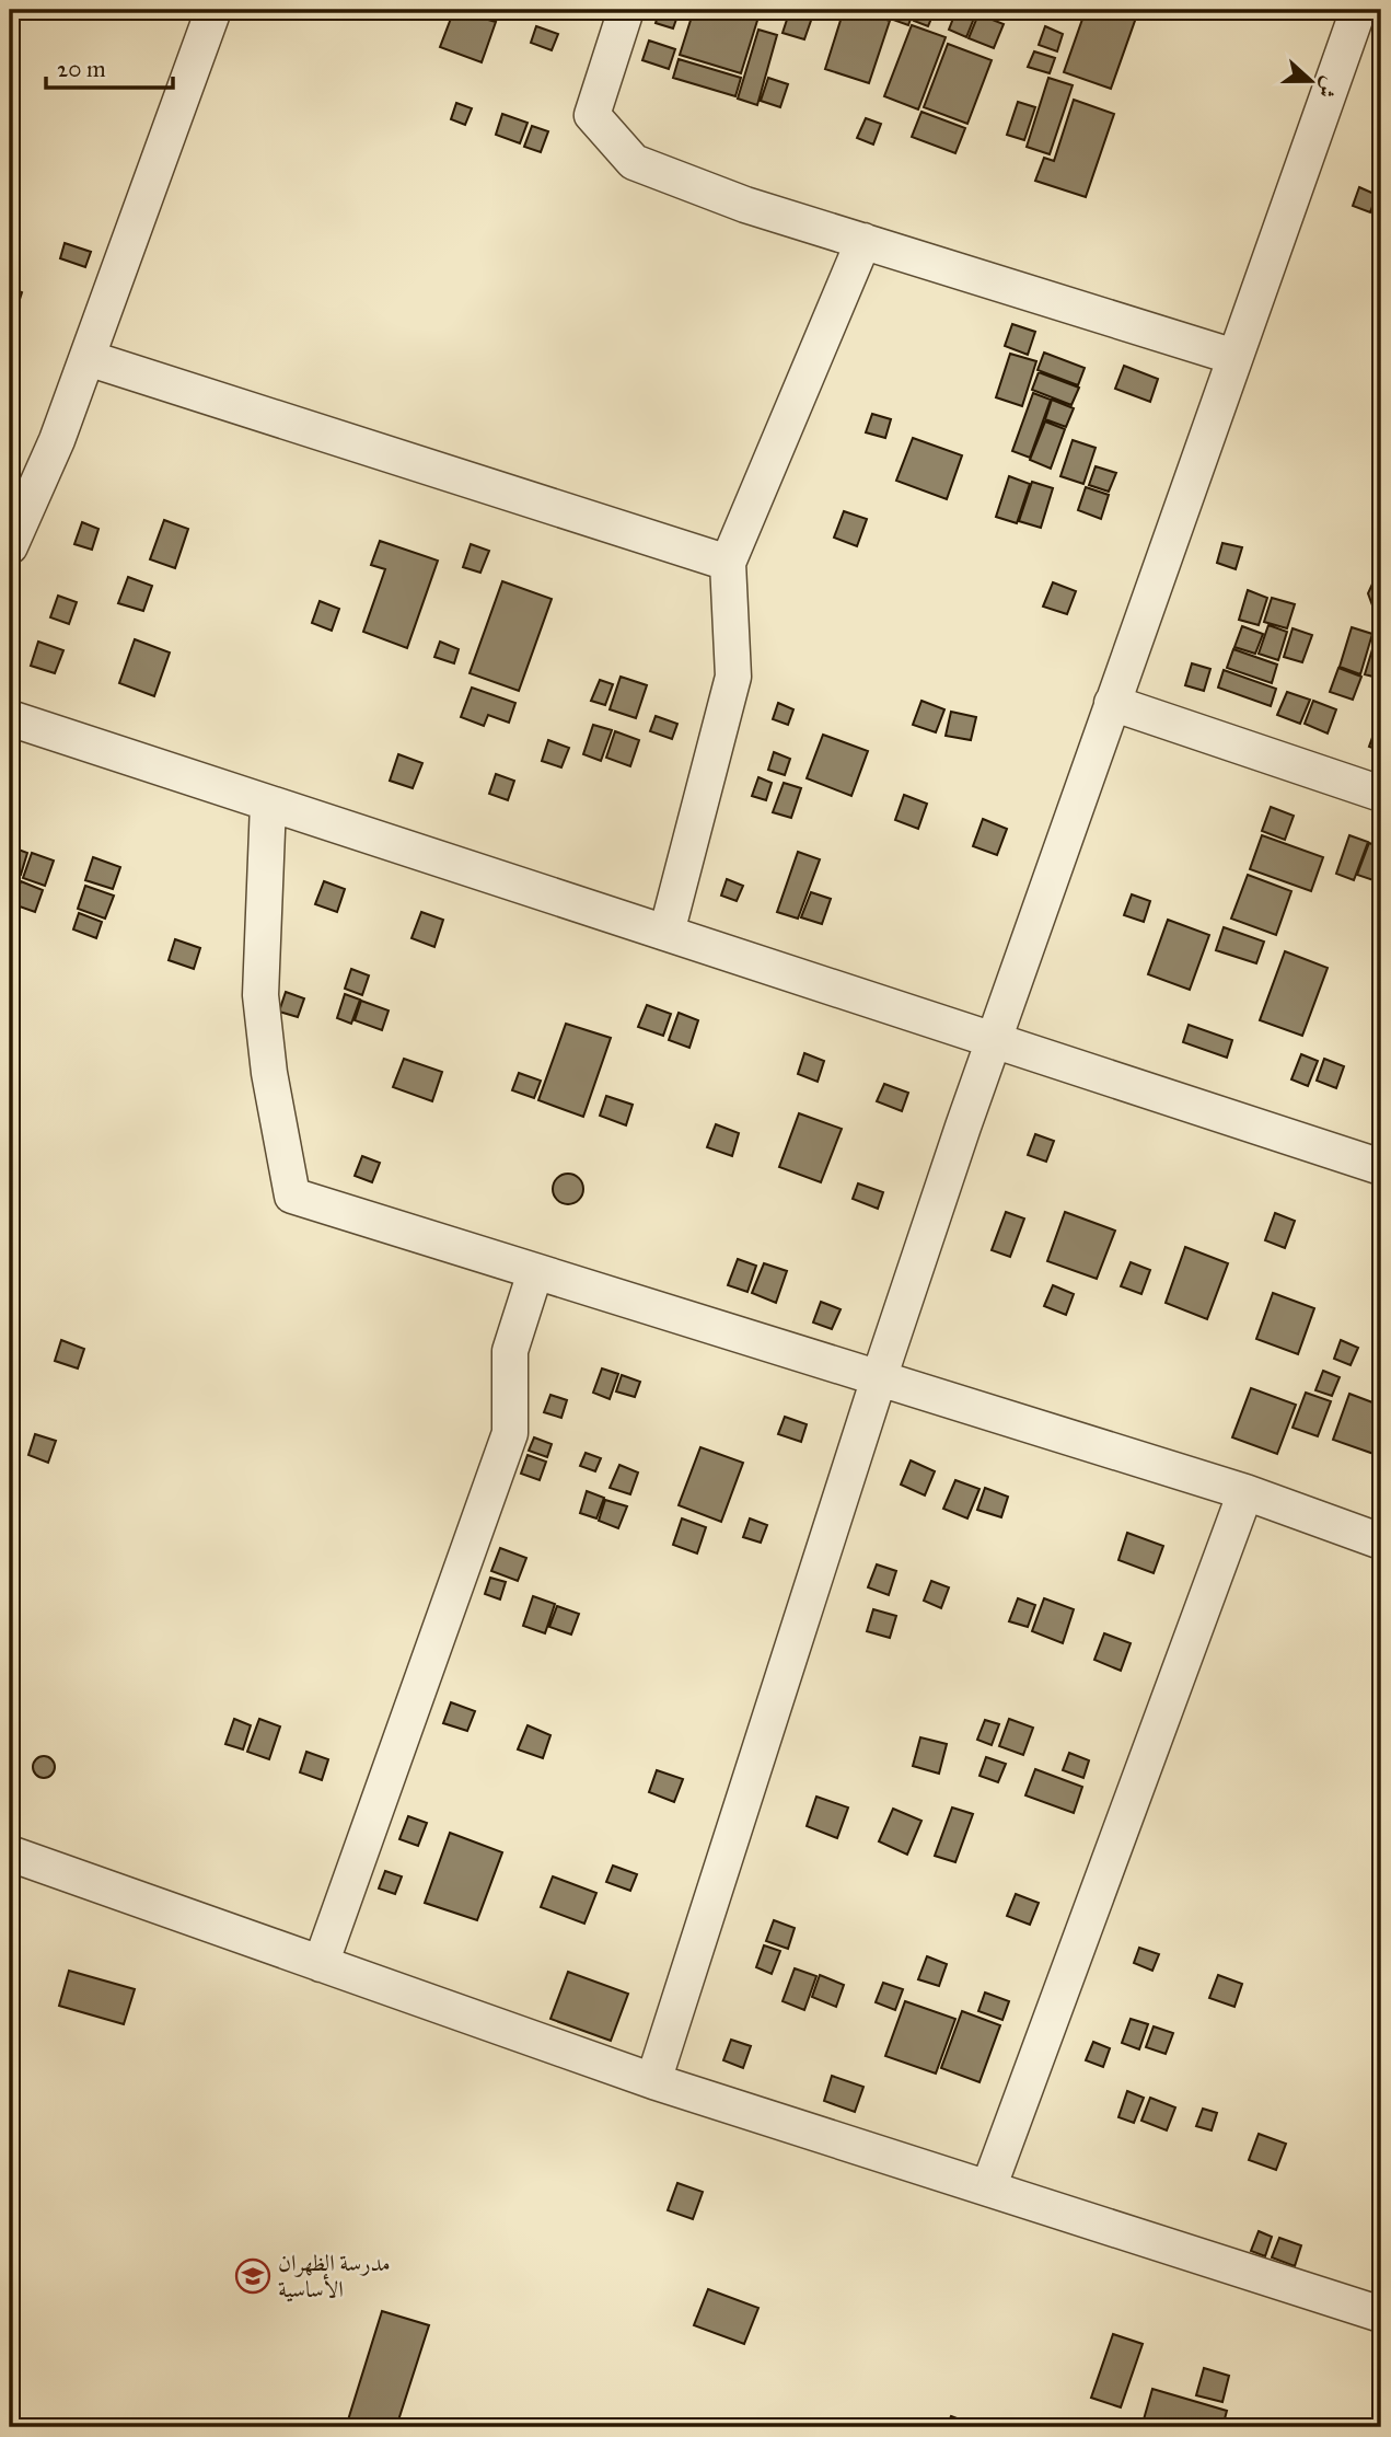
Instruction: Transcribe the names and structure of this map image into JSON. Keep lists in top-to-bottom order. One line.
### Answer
{"places":{"school or university":["مدرسة الظهران الأساسية"]},"scale_bar":"20 m","north":"right"}
